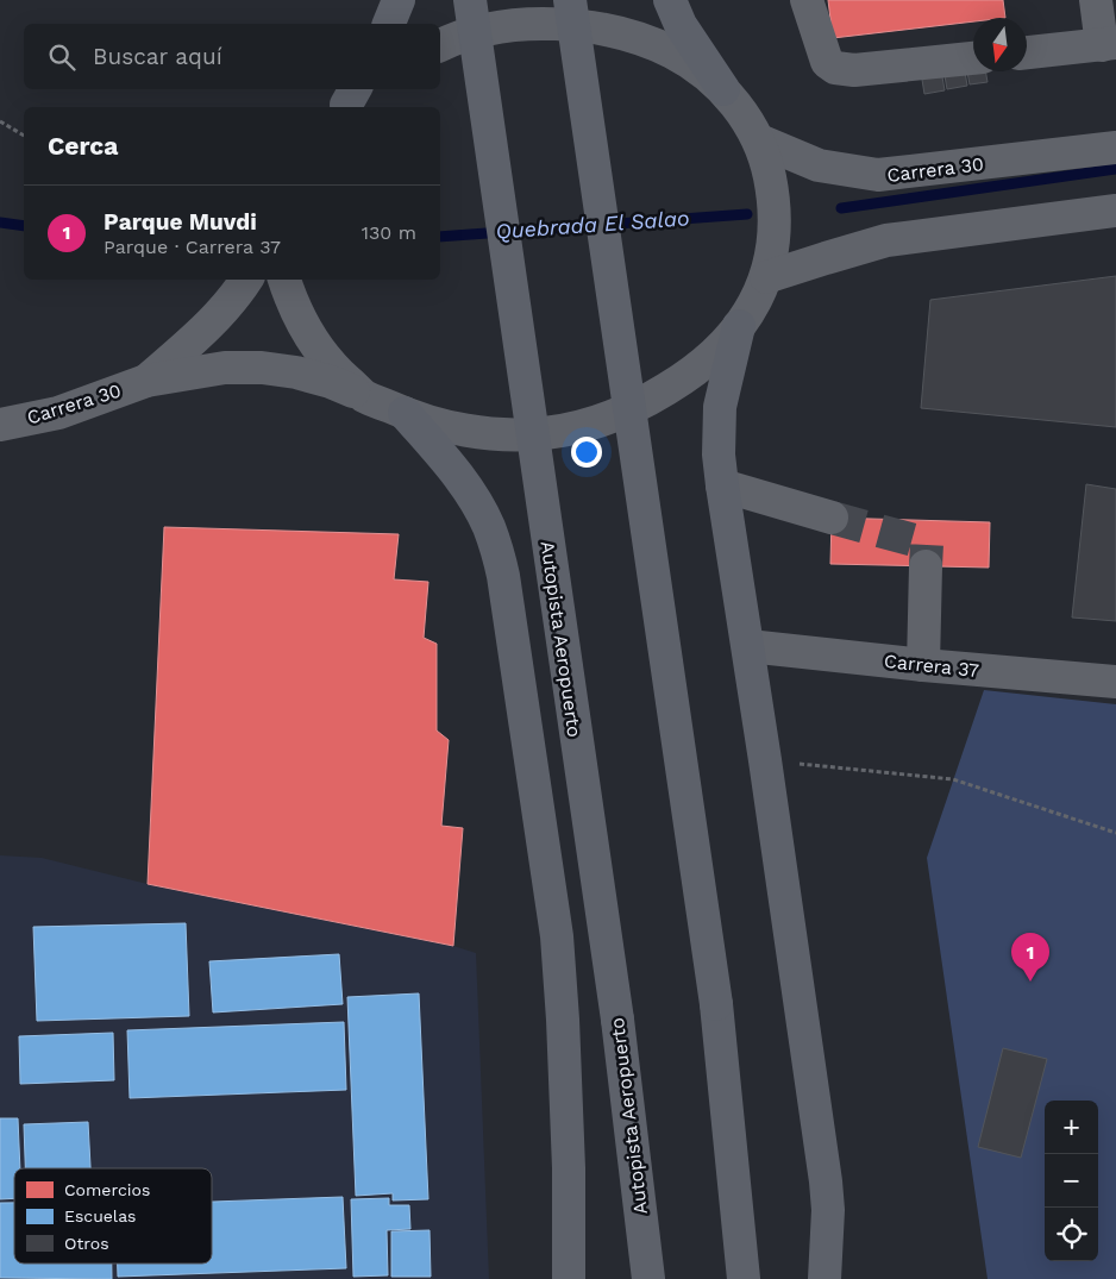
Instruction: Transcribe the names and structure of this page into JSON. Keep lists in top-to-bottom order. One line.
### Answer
{"streets":{"highway":["Autopista Aeropuerto"],"street":["Carrera 30","Carrera 37"]},"water":["Quebrada El Salao"],"legend":["Comercios","Escuelas","Otros"],"north":"bottom","page":{"search":"Buscar aquí","heading":"Cerca","list":[{"mark":"1","name":"Parque Muvdi","note":"Parque · Carrera 37","value":"130 m"}],"pins":"1","map_buttons":["+","−"]}}
